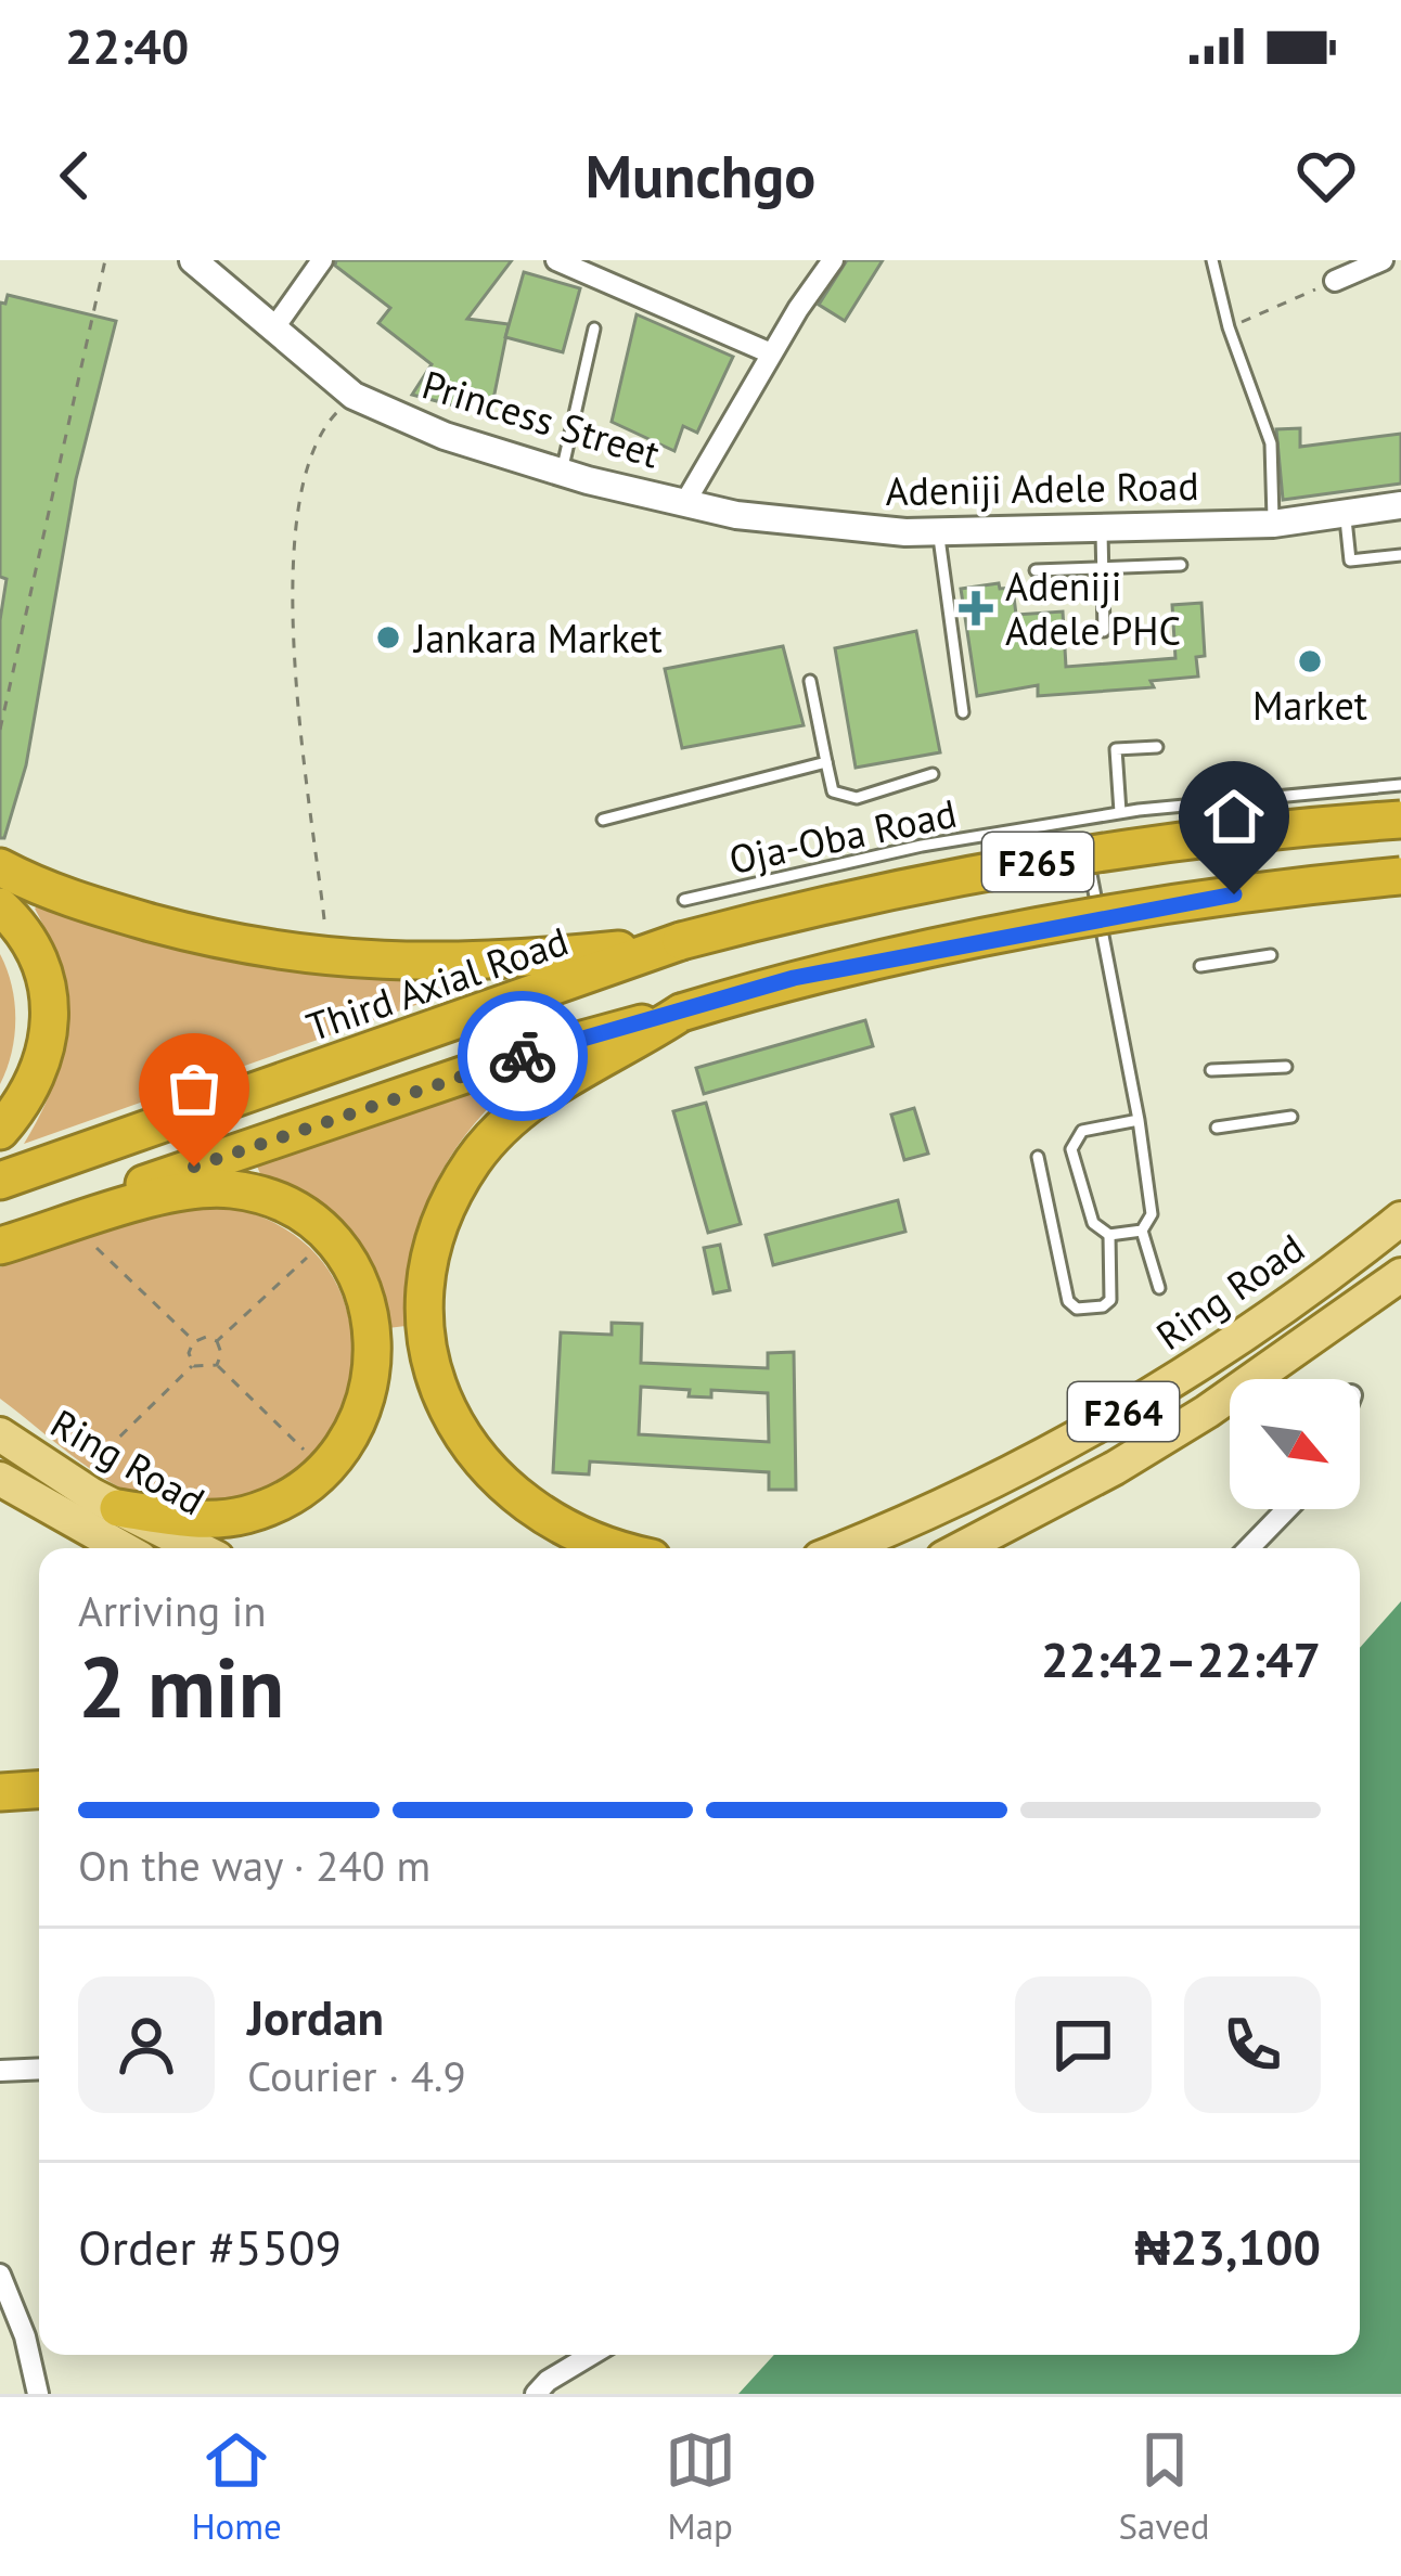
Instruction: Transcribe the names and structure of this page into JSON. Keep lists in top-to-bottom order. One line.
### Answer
{"streets":{"highway":["F265","Third Axial Road"],"main road":["Ring Road","F264"],"street":["Princess Street","Adeniji Adele Road"],"lane":["Oja-Oba Road"]},"crossings":[["Princess Street","Adeniji Adele Road"],["F265","Third Axial Road"]],"places":{"health":["Adeniji Adele PHC"],"other":["Jankara Market","Market"]},"north":"bottom right","page":{"status":"22:40","header":"Munchgo","heading":["2 min","Arriving in","22:42–22:47"],"panel":["Jordan","Courier · 4.9","Order #5509","₦23,100"],"bar":"On the way · 240 m","tabs":["Home","Map","Saved"]}}
